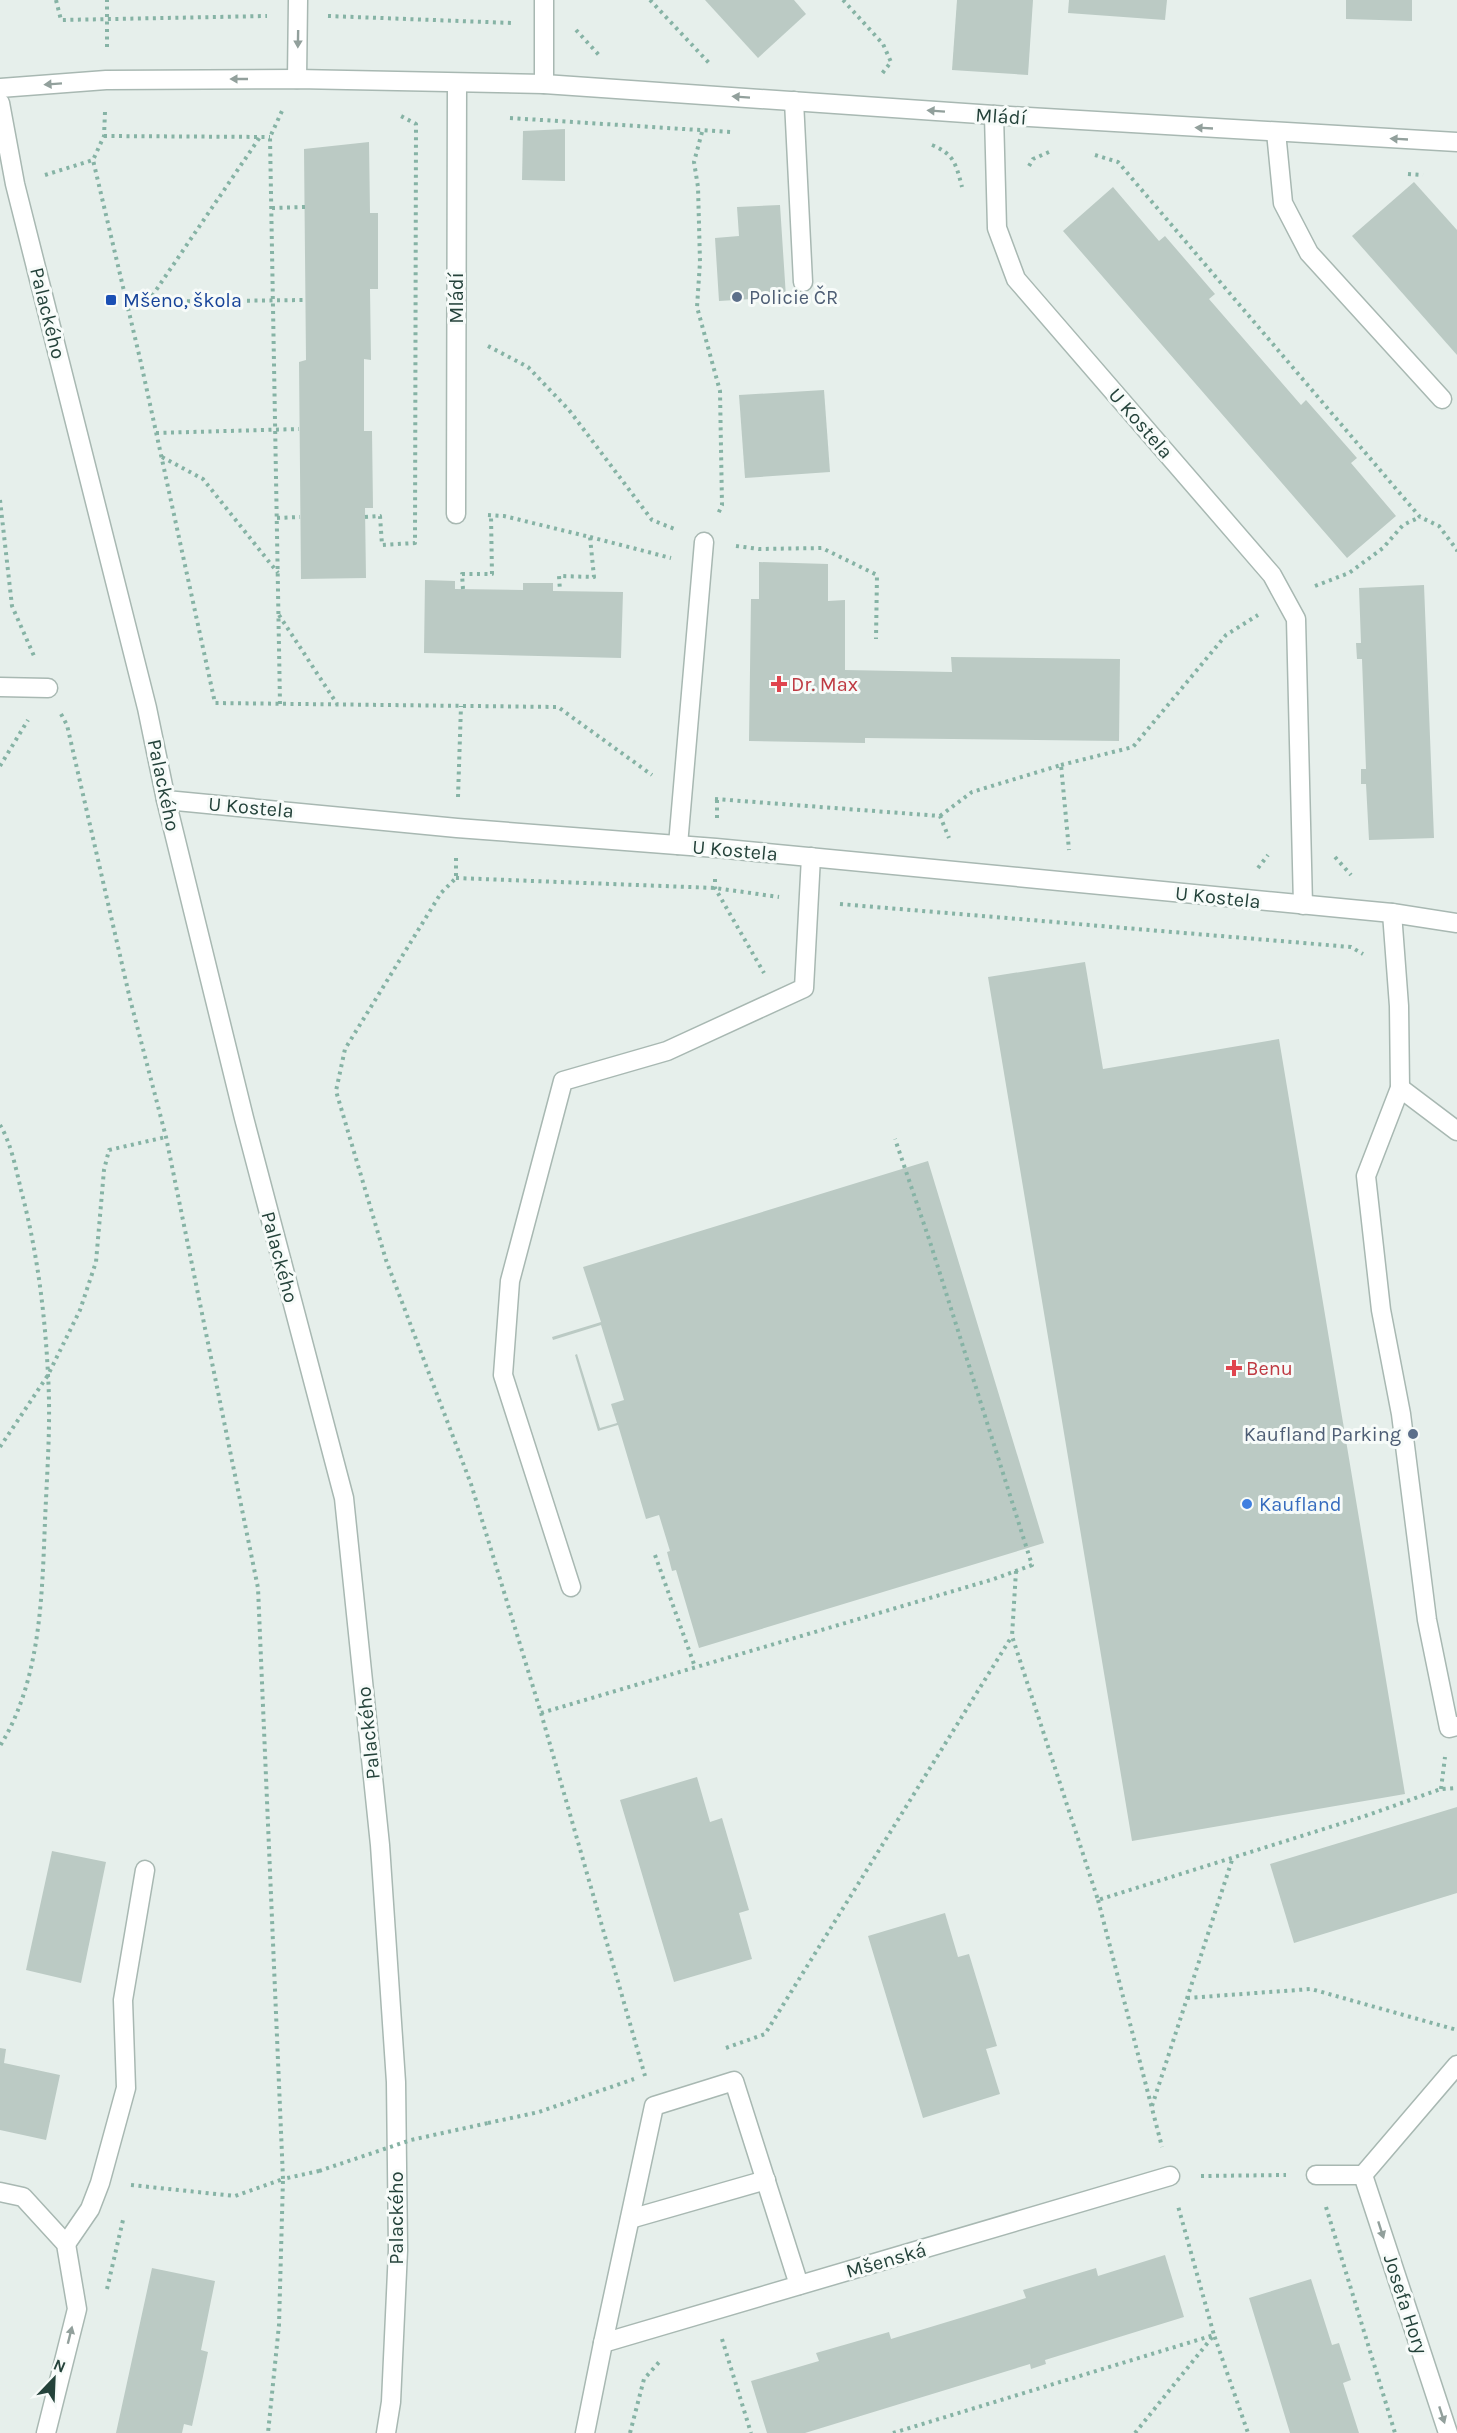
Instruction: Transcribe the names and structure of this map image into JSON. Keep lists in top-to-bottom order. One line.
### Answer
{"streets":{"street":["Mládí","Palackého","U Kostela","Mšenská","Josefa Hory"]},"crossings":[["Mládí","U Kostela"],["Palackého","U Kostela"]],"one_way":["Mládí","Josefa Hory"],"places":{"other":["Policie ČR","Kaufland Parking","Kaufland"],"transit":["Mšeno, škola"],"health":["Dr. Max","Benu"]},"north":"top right"}
